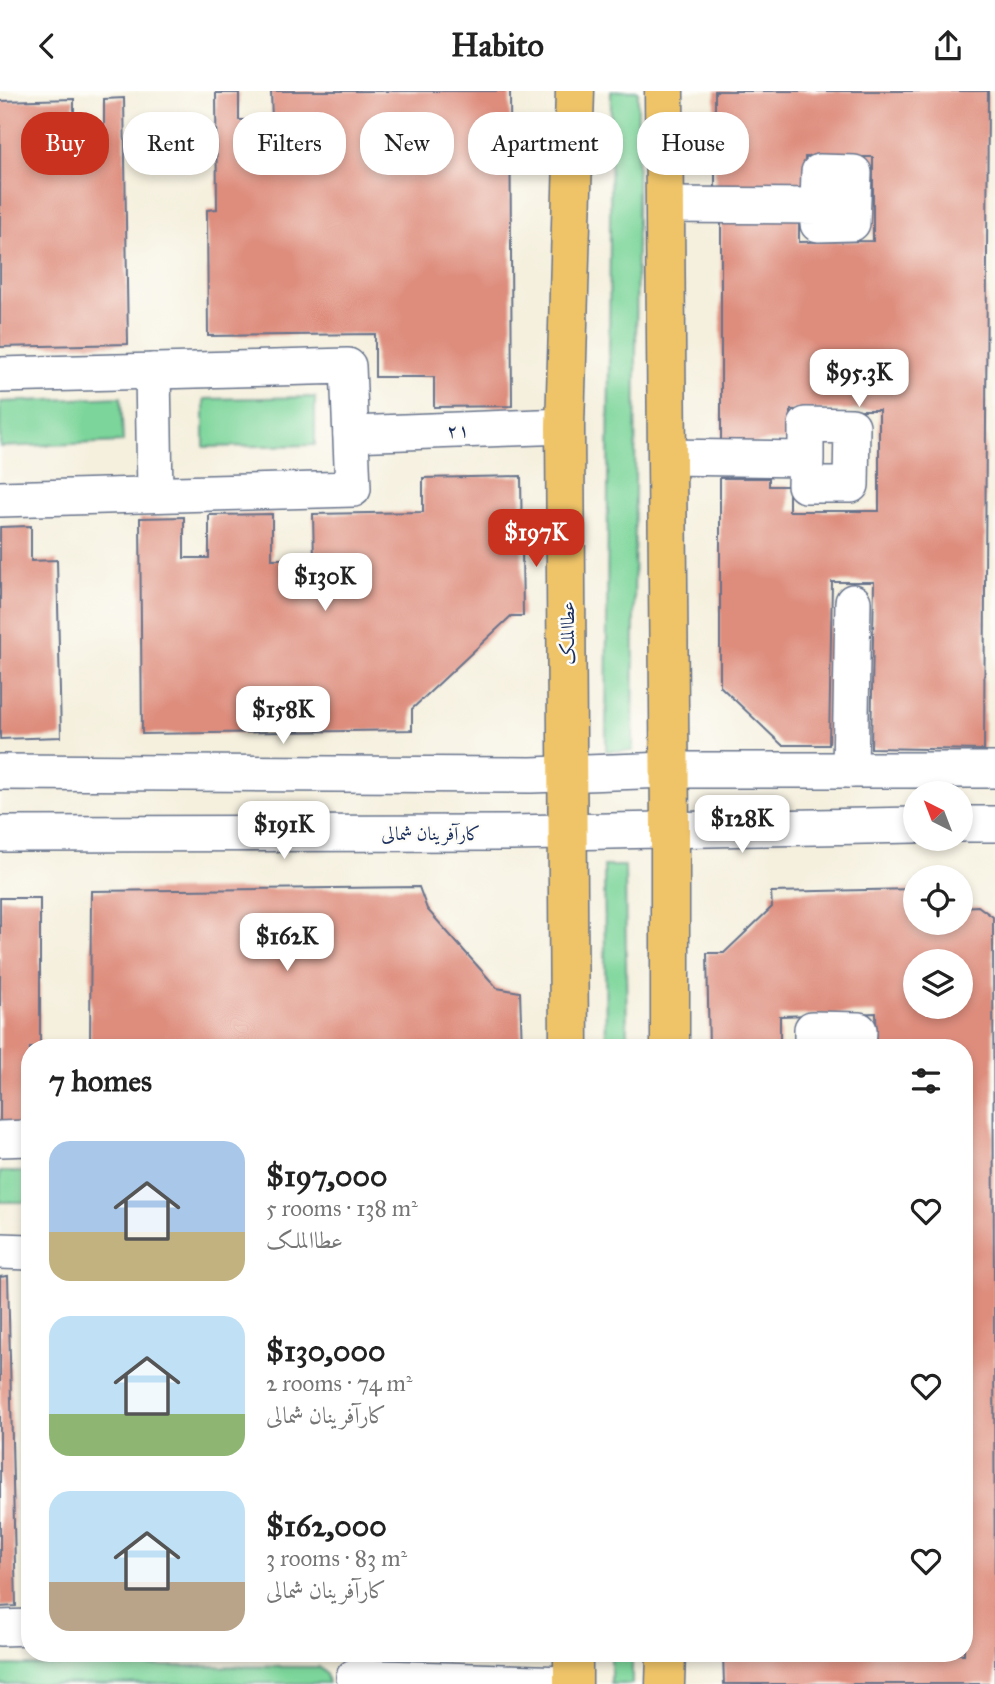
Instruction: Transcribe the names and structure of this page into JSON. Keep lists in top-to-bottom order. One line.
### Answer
{"streets":{"main road":["عطاالملک"],"street":["۲۱","کارآفرینان شمالی"]},"crossings":[["۲۱","عطاالملک"],["عطاالملک","کارآفرینان شمالی"]],"north":"top left","page":{"header":"Habito","chip":["Buy","Rent","Filters","New","Apartment","House"],"price":["$95.3K","$197K","$130K","$158K","$128K","$191K","$162K"],"heading":"7 homes","list":[{"name":"$197,000","note":"5 rooms · 138 m² · عطاالملک"},{"name":"$130,000","note":"2 rooms · 74 m² · کارآفرینان شمالی"},{"name":"$162,000","note":"3 rooms · 83 m² · کارآفرینان شمالی"}]}}
